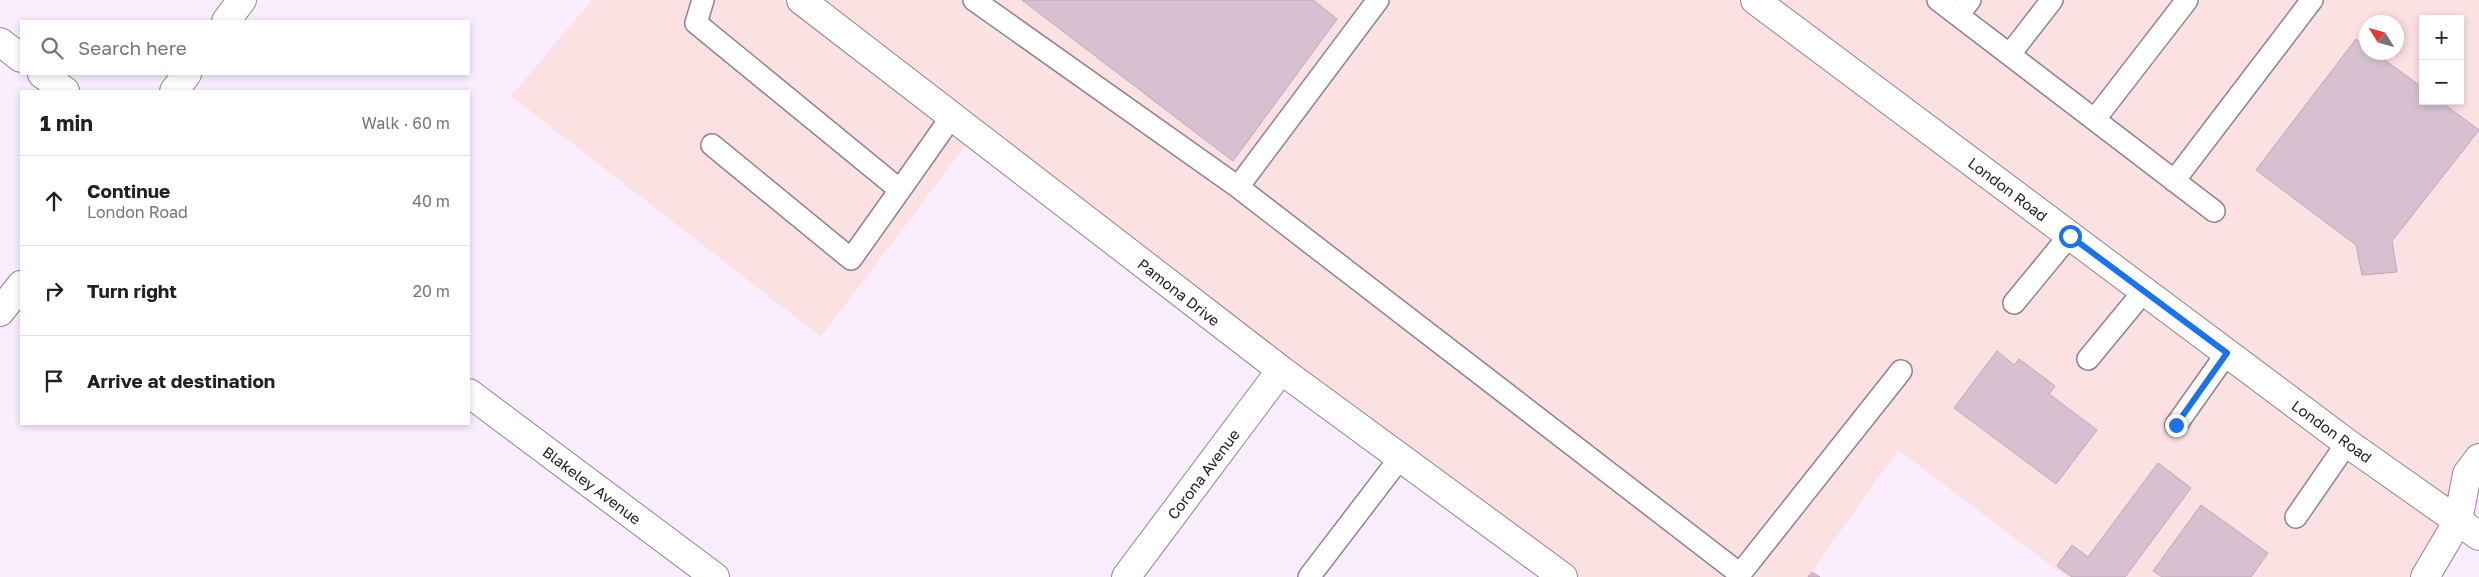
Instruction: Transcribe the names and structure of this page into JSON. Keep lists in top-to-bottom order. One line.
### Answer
{"streets":{"street":["London Road","Pamona Drive","Corona Avenue","Blakeley Avenue"]},"crossings":[["Pamona Drive","Corona Avenue"]],"north":"top left","page":{"map_buttons":["+","−"],"search":"Search here","heading":["1 min","Walk · 60 m"],"list":[["Continue","London Road","40 m"],["Turn right","20 m"],"Arrive at destination"]}}
